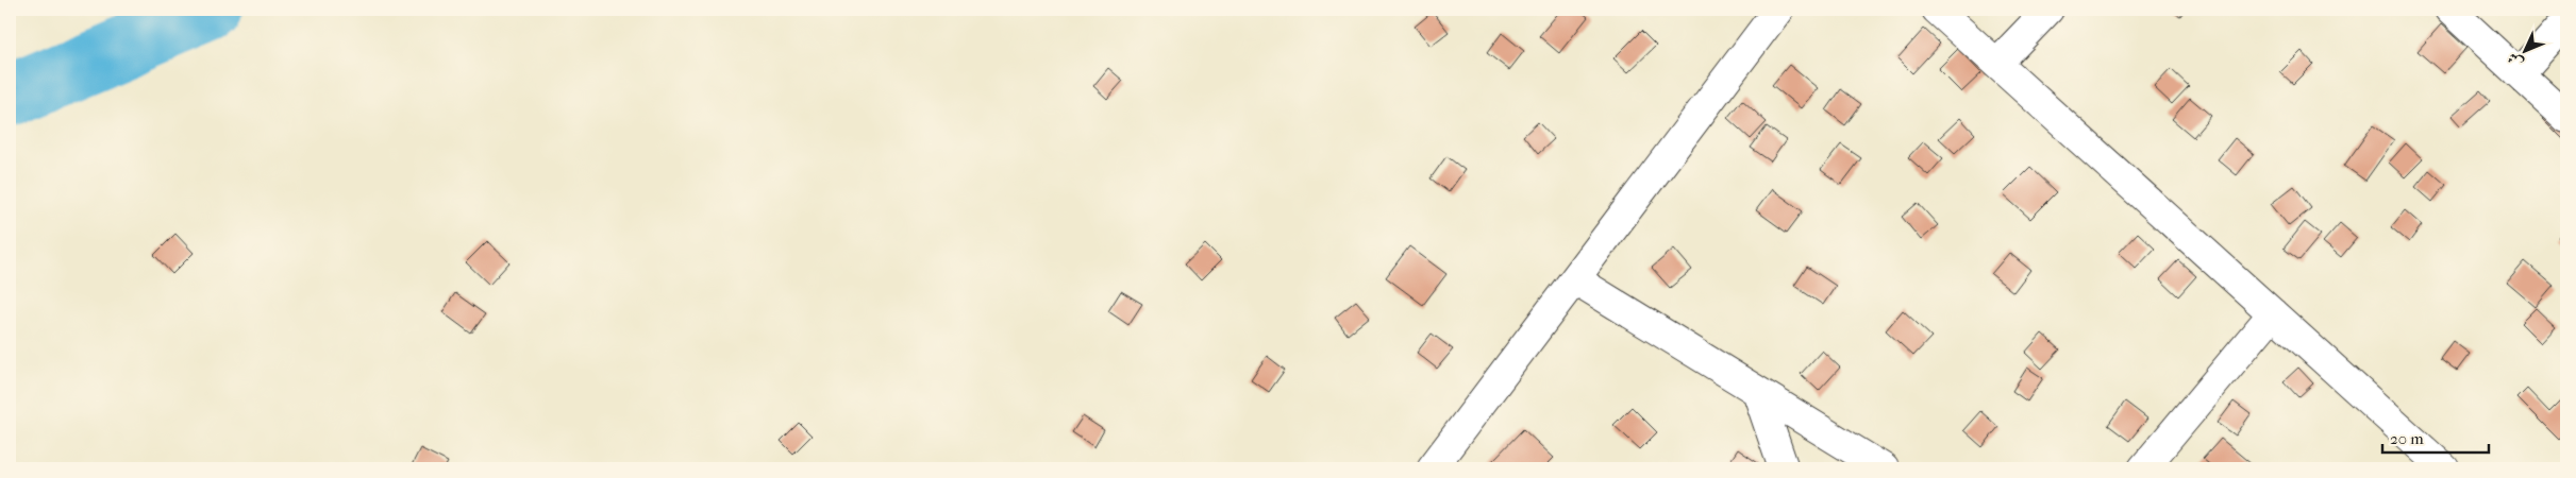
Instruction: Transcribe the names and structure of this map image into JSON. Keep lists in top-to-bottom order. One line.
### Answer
{"scale_bar":"20 m","north":"bottom left"}
